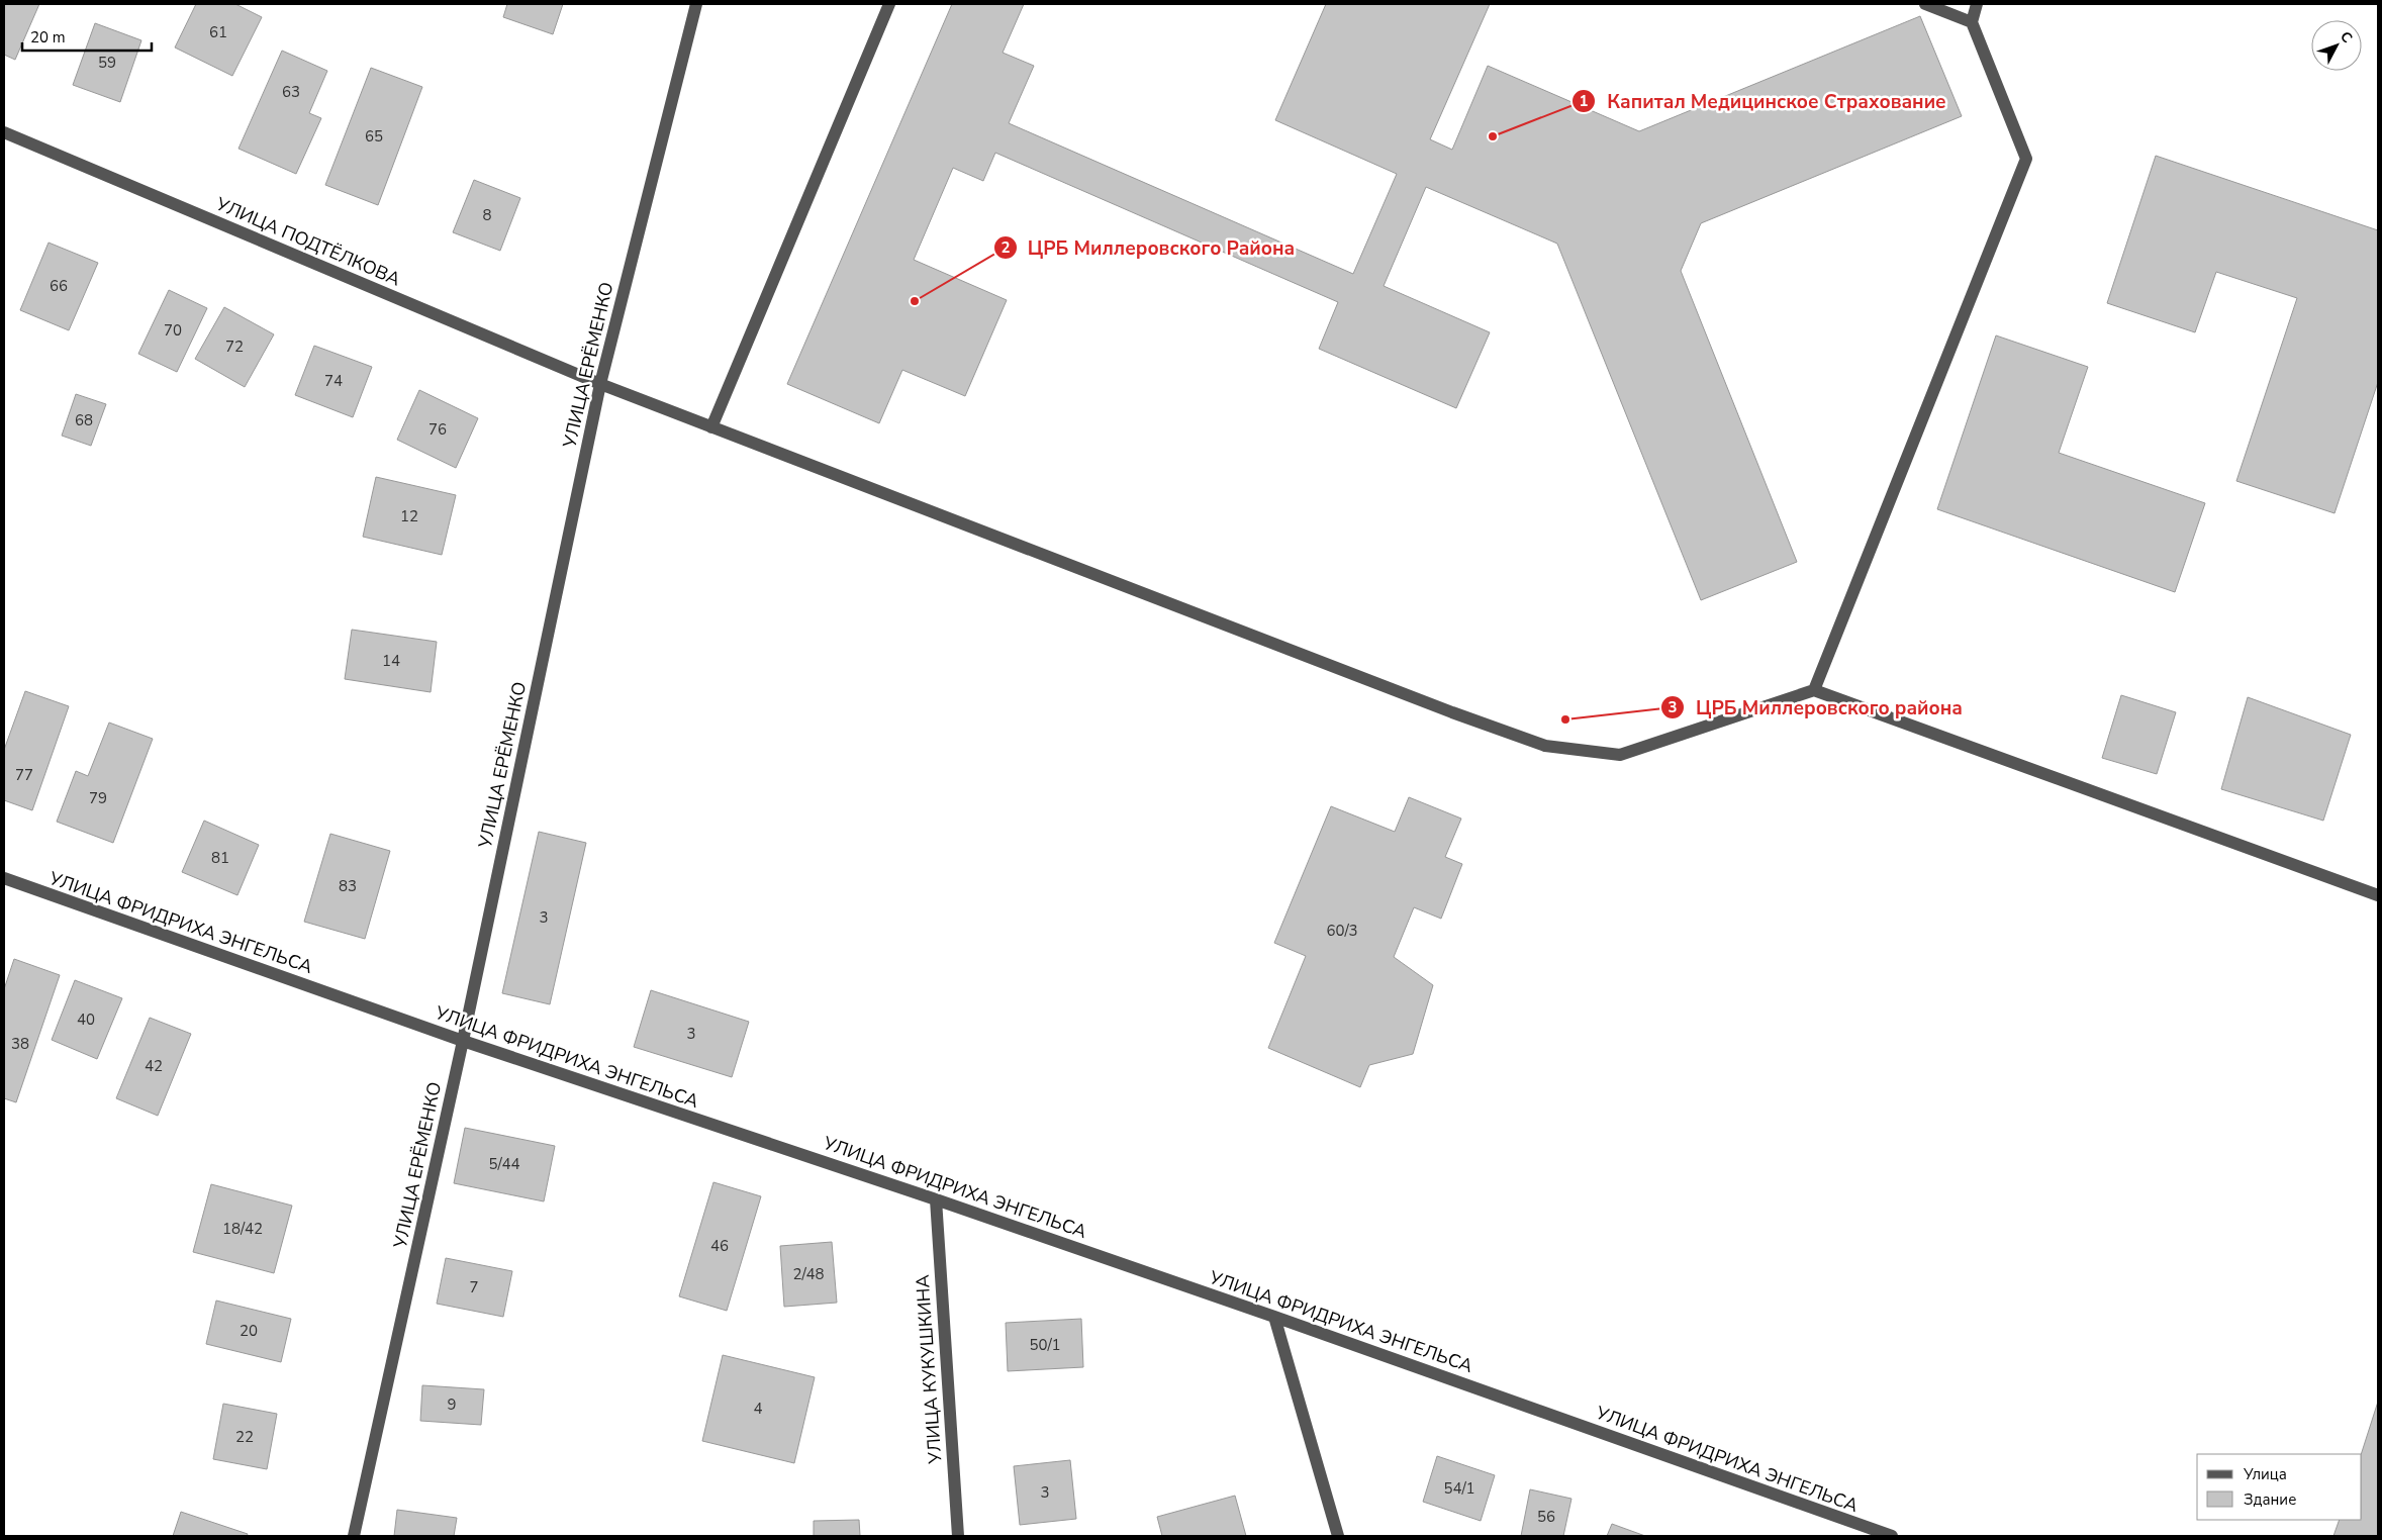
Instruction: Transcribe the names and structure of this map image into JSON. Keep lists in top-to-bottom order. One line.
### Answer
{"streets":{"street":["УЛИЦА ПОДТЁЛКОВА","УЛИЦА ЕРЁМЕНКО","УЛИЦА ФРИДРИХА ЭНГЕЛЬСА","УЛИЦА КУКУШКИНА"]},"crossings":[["УЛИЦА ПОДТЁЛКОВА","УЛИЦА ЕРЁМЕНКО"],["УЛИЦА ЕРЁМЕНКО","УЛИЦА ФРИДРИХА ЭНГЕЛЬСА"],["УЛИЦА ФРИДРИХА ЭНГЕЛЬСА","УЛИЦА КУКУШКИНА"]],"places":["Капитал Медицинское Страхование","ЦРБ Миллеровского Района","ЦРБ Миллеровского района"],"house_numbers":["61","59","63","65","8","66","70","72","74","68","76","12","14","77","79","81","83","3","60/3","40","3","38","42","5/44","18/42","46","2/48","7","20","50/1","9","4","22","54/1","3","56"],"legend":["Улица","Здание"],"scale_bar":"20 m","north":"top right"}
